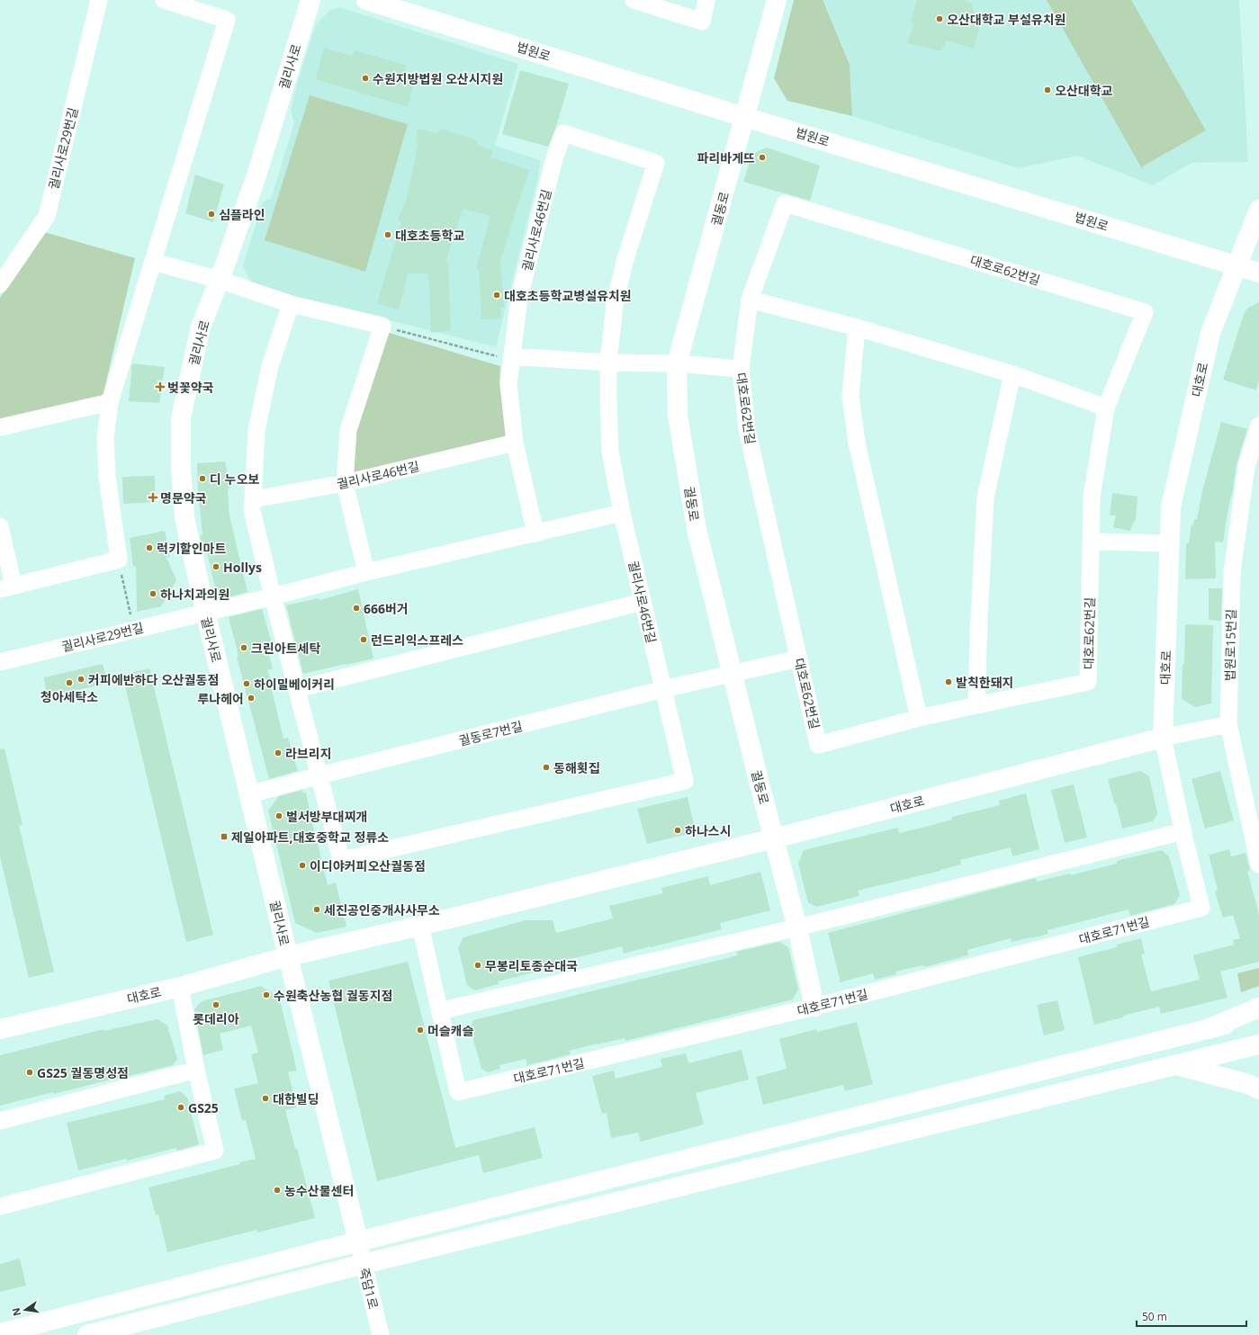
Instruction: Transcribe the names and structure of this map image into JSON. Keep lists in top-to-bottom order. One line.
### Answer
{"streets":{"street":["법원로","궐리사로","궐리사로29번길","궐동로","궐리사로46번길","대호로62번길","대호로","법원로15번길","궐동로7번길","대호로71번길","죽담1로"]},"crossings":[["법원로","궐동로"],["법원로","대호로"],["궐리사로","궐리사로29번길"],["궐리사로","대호로"],["궐리사로","궐동로7번길"],["궐리사로","죽담1로"],["궐리사로29번길","궐리사로46번길"],["궐동로","대호로"],["궐동로","궐동로7번길"],["궐동로","대호로71번길"],["궐리사로46번길","궐동로7번길"],["대호로62번길","궐동로7번길"],["대호로","대호로71번길"]],"places":{"other":["오산대학교 부설유치원","수원지방법원 오산시지원","오산대학교","파리바게뜨","심플라인","대호초등학교","대호초등학교병설유치원","디 누오보","럭키할인마트","Hollys","하나치과의원","666버거","런드리익스프레스","크린아트세탁","커피에반하다 오산궐동점","발칙한돼지","청아세탁소","하이밀베이커리","루나헤어","라브리지","동해횟집","벌서방부대찌개","하나스시","이디야커피오산궐동점","세진공인중개사사무소","무봉리토종순대국","수원축산농협 궐동지점","롯데리아","머슬캐슬","GS25 궐동명성점","대한빌딩","GS25","농수산물센터"],"health":["벚꽃약국","명문약국"],"transit":["제일아파트,대호중학교 정류소"]},"scale_bar":"50 m","north":"left"}
